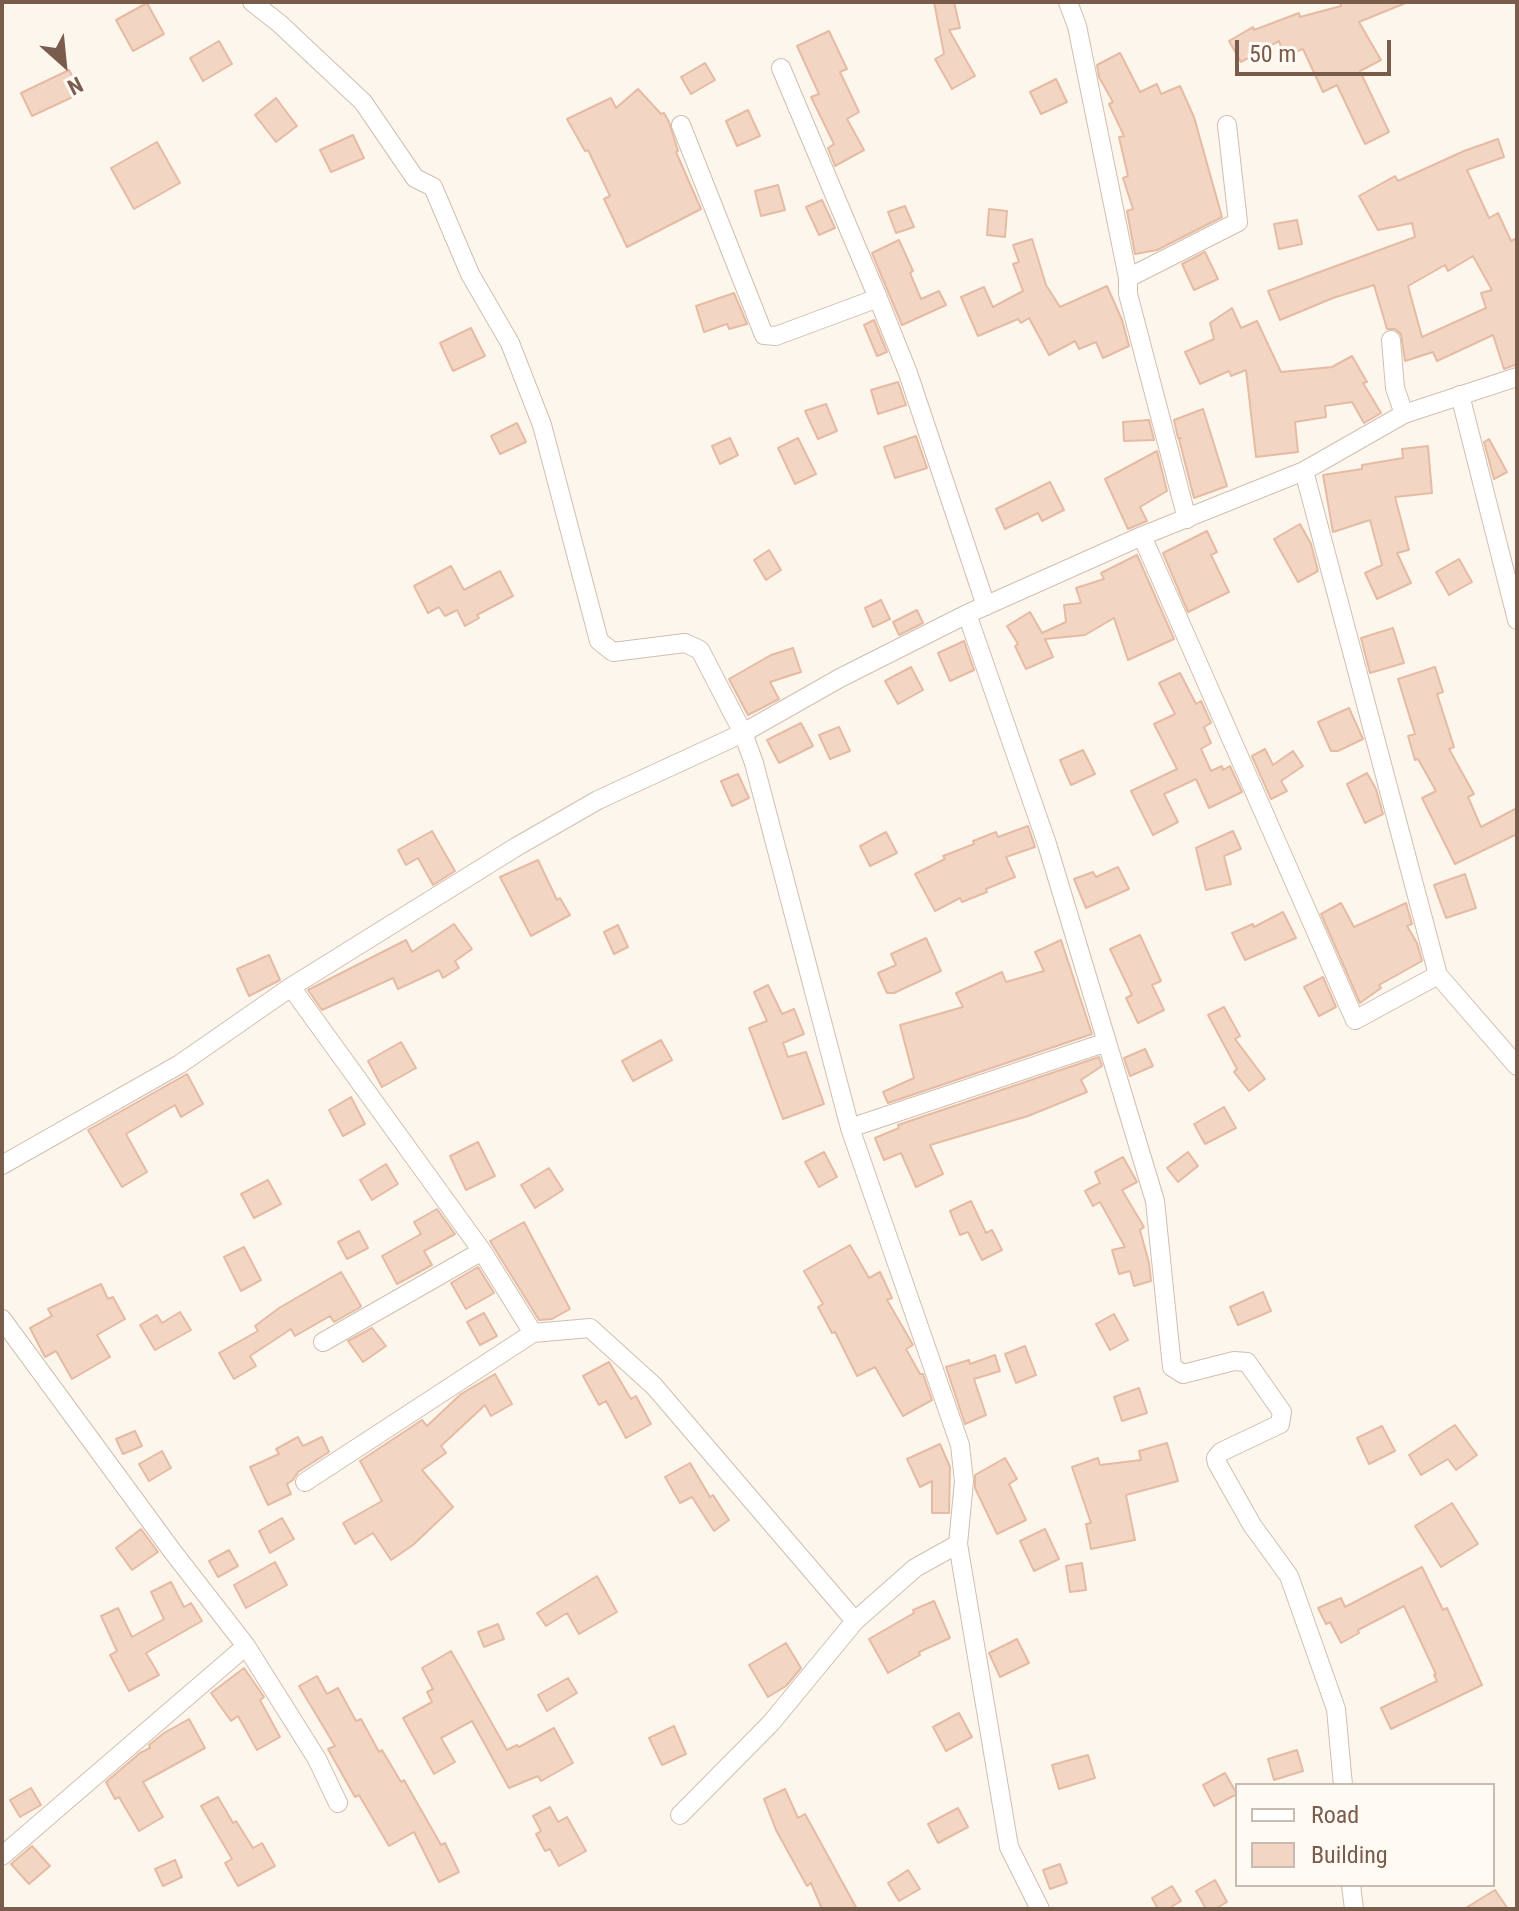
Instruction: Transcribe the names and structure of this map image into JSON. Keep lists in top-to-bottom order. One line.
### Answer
{"legend":["Road","Building"],"scale_bar":"50 m","north":"bottom right"}
